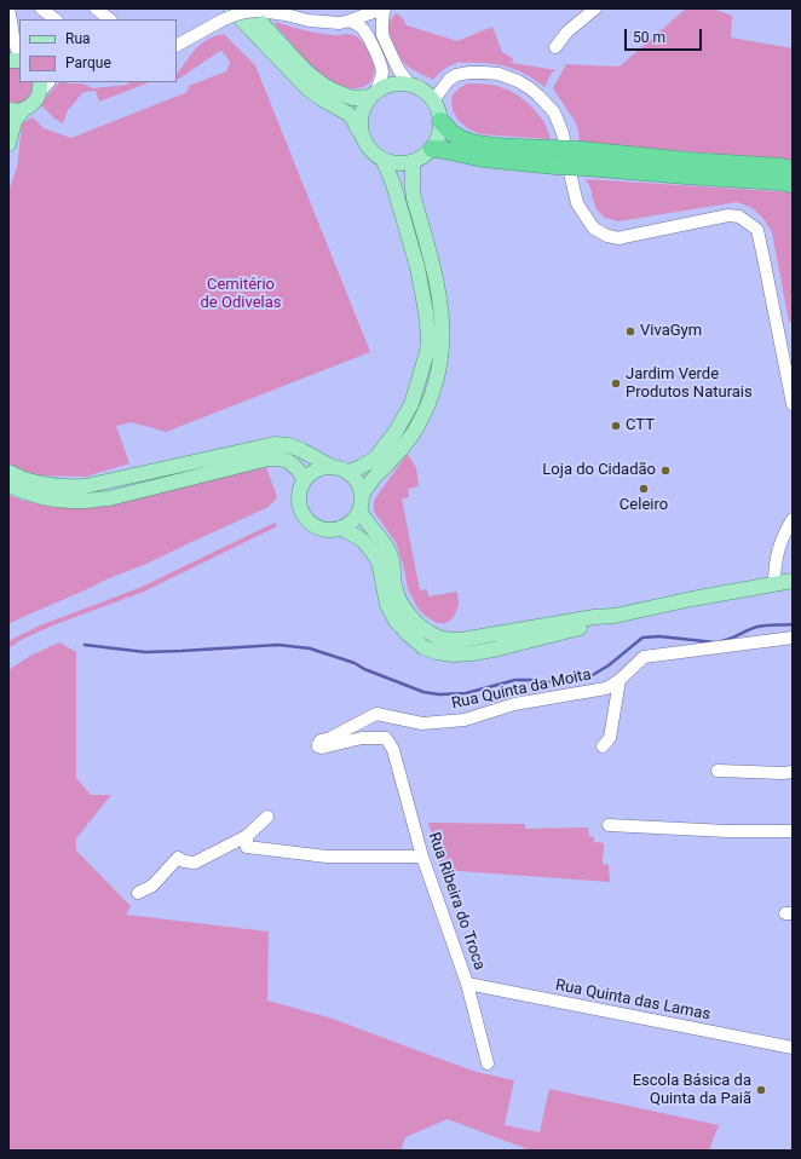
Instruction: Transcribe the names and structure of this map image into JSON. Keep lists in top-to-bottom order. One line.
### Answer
{"streets":{"street":["Rua Quinta da Moita","Rua Ribeira do Troca","Rua Quinta das Lamas"]},"crossings":[["Rua Quinta da Moita","Rua Ribeira do Troca"],["Rua Ribeira do Troca","Rua Quinta das Lamas"]],"parks":["Cemitério de Odivelas"],"places":["VivaGym","Jardim Verde Produtos Naturais","CTT","Loja do Cidadão","Celeiro","Escola Básica da Quinta da Paiã"],"legend":["Rua","Parque"],"scale_bar":"50 m"}
